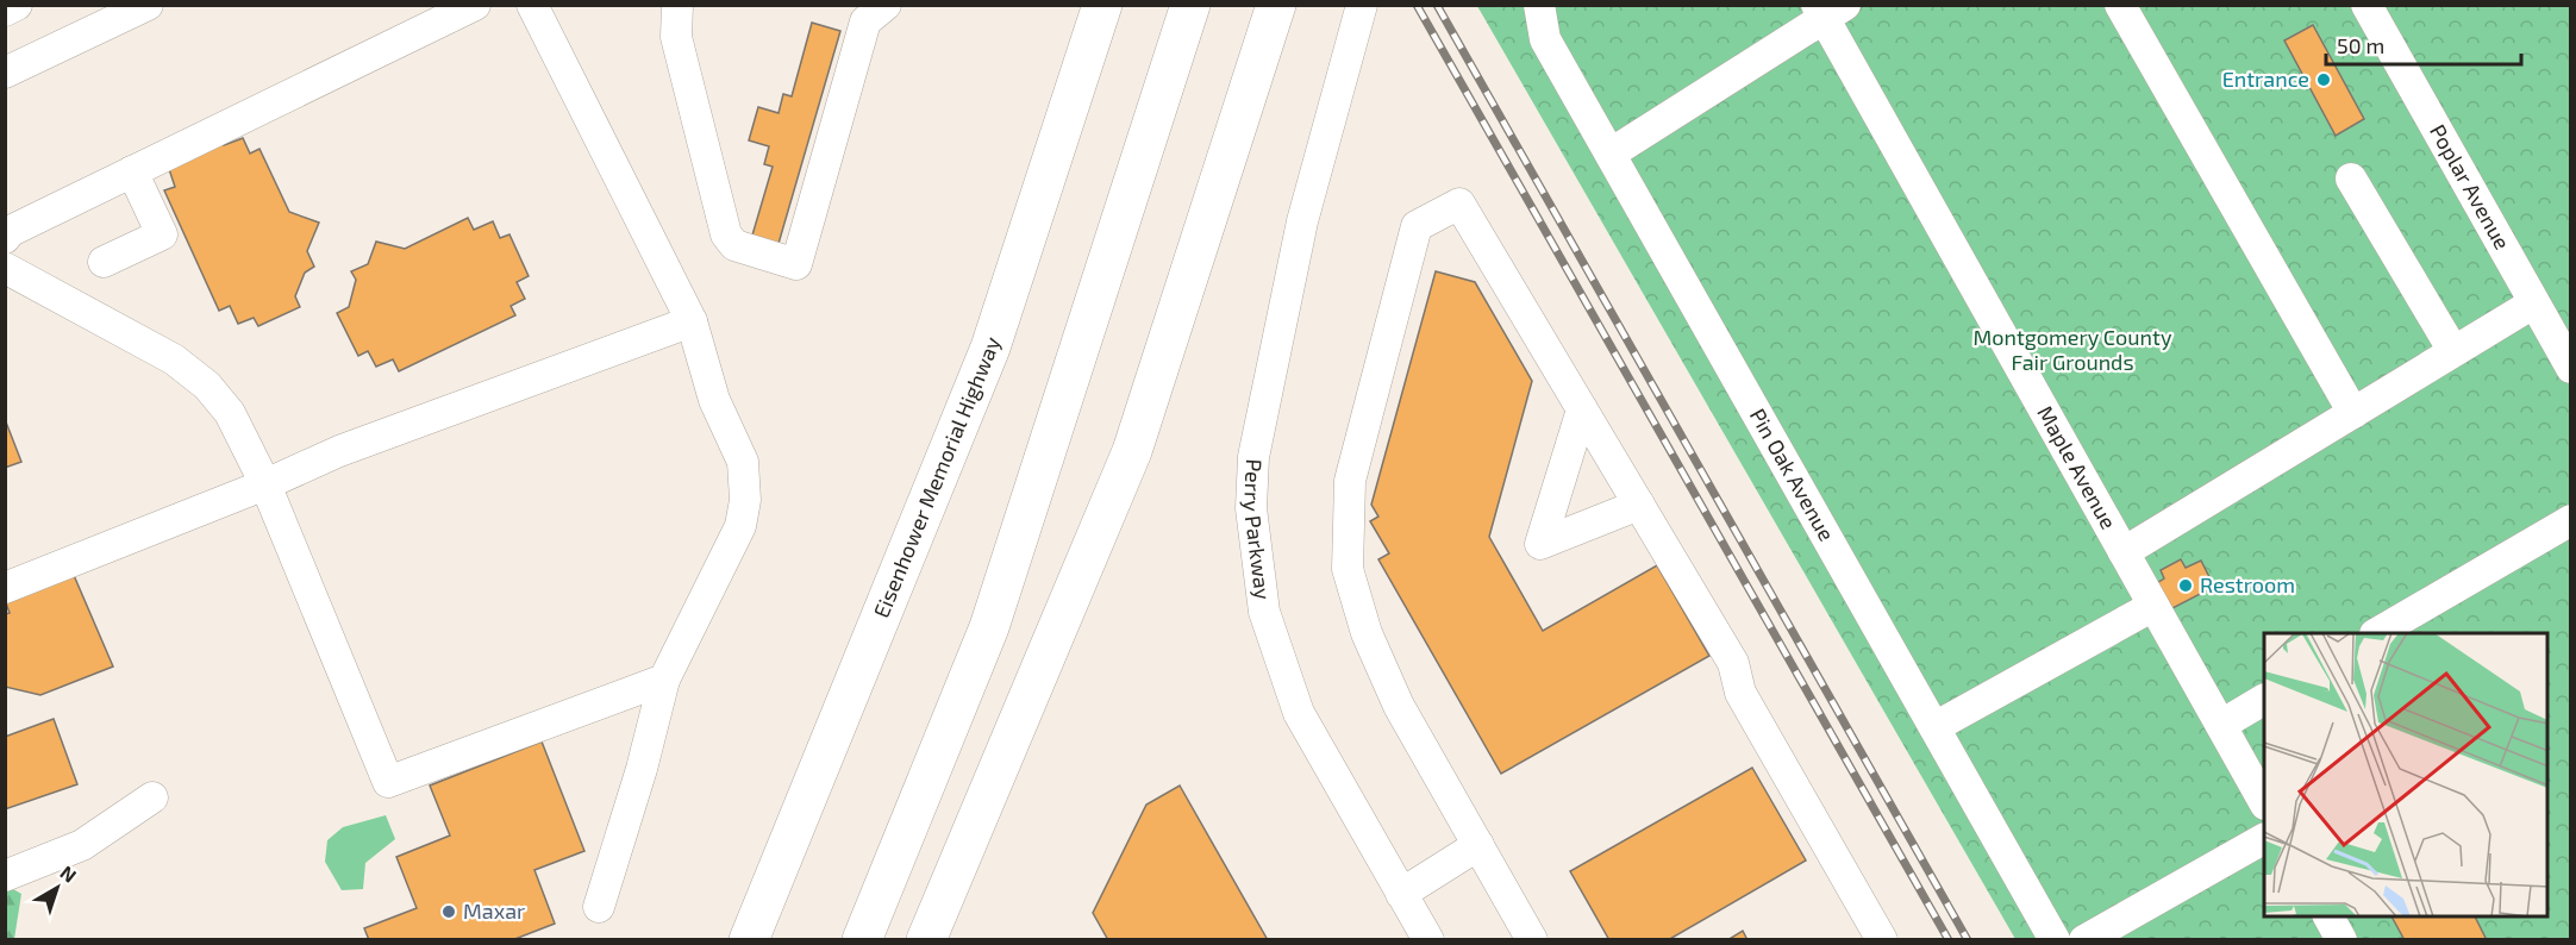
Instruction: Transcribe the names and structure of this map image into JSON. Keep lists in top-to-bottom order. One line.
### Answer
{"streets":{"highway":["Eisenhower Memorial Highway"],"street":["Poplar Avenue","Maple Avenue","Pin Oak Avenue","Perry Parkway"]},"parks":["Montgomery County Fair Grounds"],"places":["Entrance","Restroom","Maxar"],"scale_bar":"50 m","north":"top right"}
